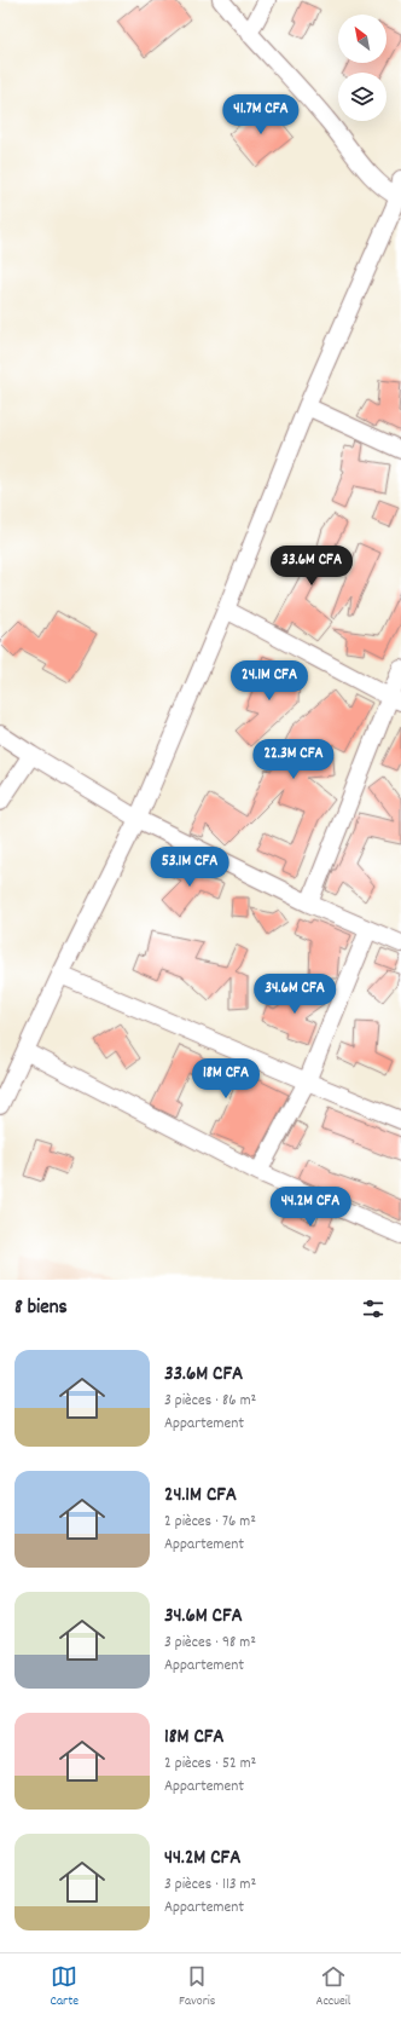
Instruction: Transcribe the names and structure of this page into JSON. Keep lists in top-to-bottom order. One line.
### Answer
{"north":"top left","page":{"price":["41.7M CFA","33.6M CFA","24.1M CFA","22.3M CFA","53.1M CFA","34.6M CFA","18M CFA","44.2M CFA"],"heading":"8 biens","list":[{"name":"33.6M CFA","note":"3 pièces · 86 m² · Appartement"},{"name":"24.1M CFA","note":"2 pièces · 76 m² · Appartement"},{"name":"34.6M CFA","note":"3 pièces · 98 m² · Appartement"},{"name":"18M CFA","note":"2 pièces · 52 m² · Appartement"},{"name":"44.2M CFA","note":"3 pièces · 113 m² · Appartement"}],"tabs":["Carte","Favoris","Accueil"]}}
